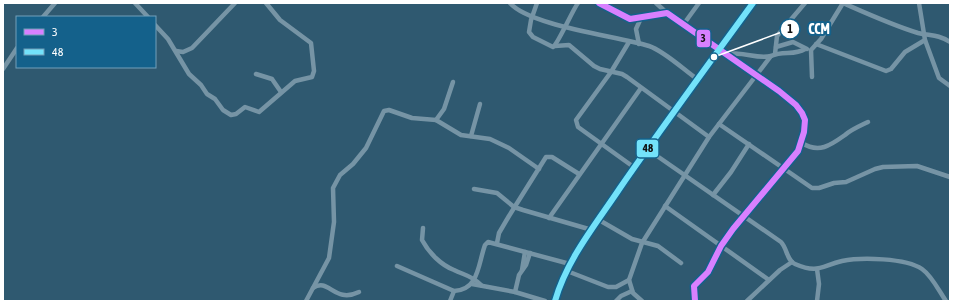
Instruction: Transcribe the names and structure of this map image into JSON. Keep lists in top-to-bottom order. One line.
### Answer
{"places":["CCM"],"lines":["transit line 3","transit line 48"],"legend":["3","48"]}
